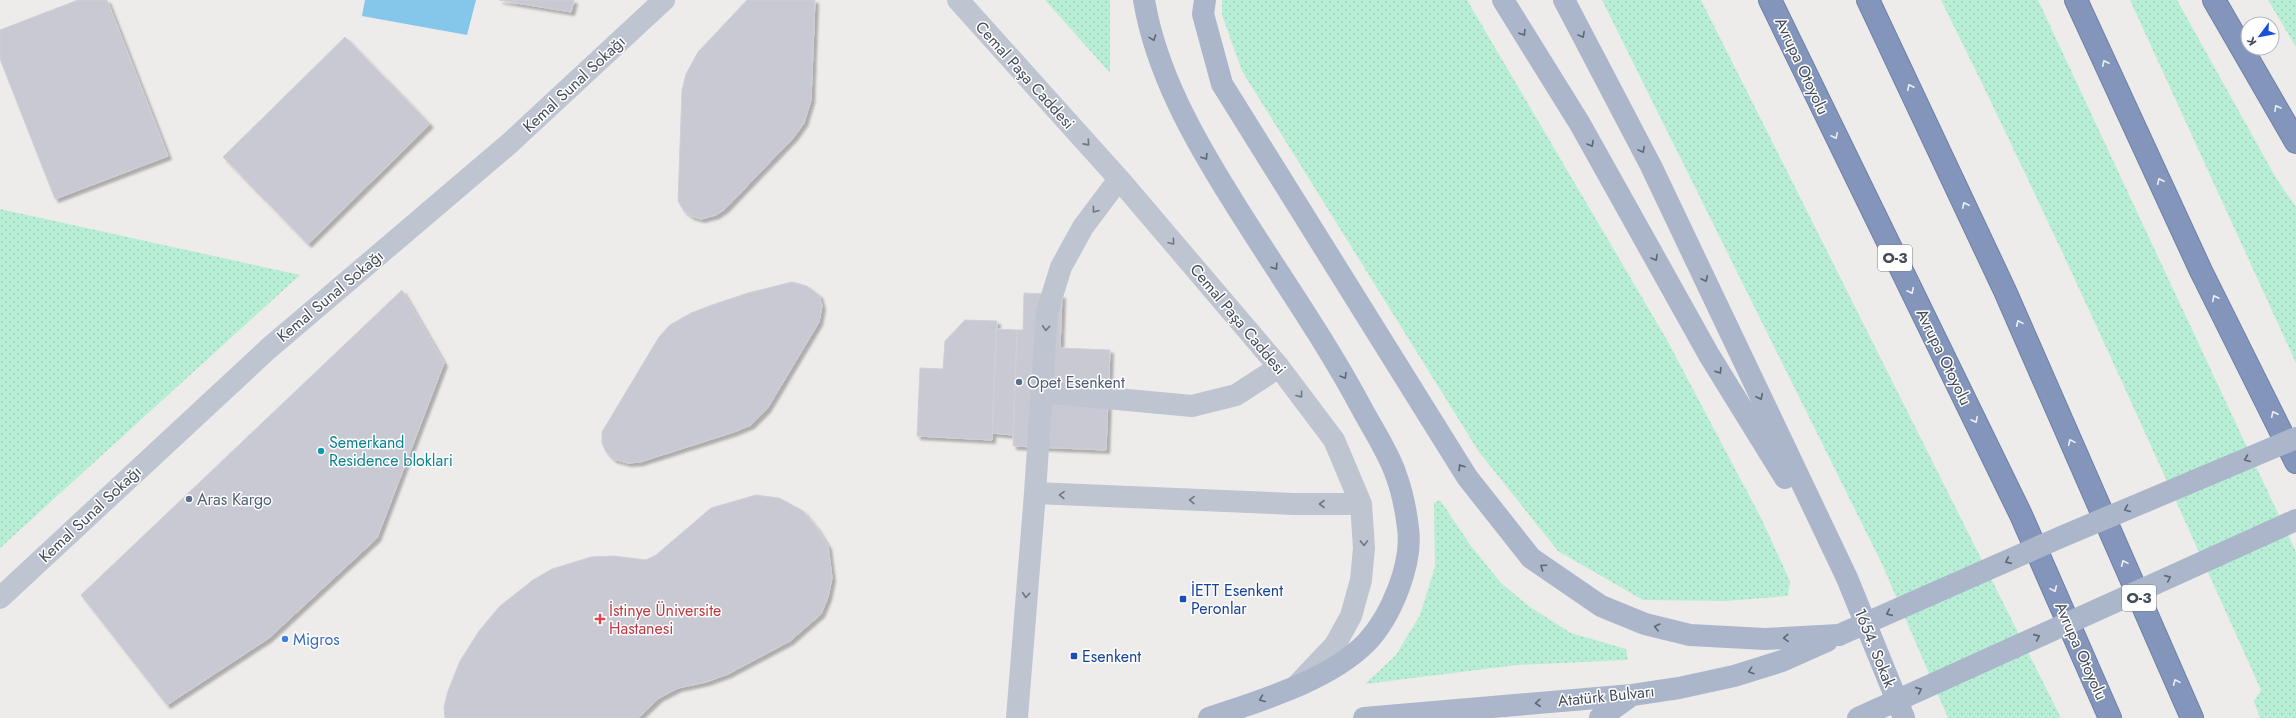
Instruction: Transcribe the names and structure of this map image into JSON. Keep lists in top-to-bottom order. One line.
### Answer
{"streets":{"highway":["Avrupa Otoyolu","O-3"],"main road":["1654. Sokak","Atatürk Bulvarı"],"street":["Cemal Paşa Caddesi","Kemal Sunal Sokağı"]},"one_way":["Cemal Paşa Caddesi"],"places":{"other":["Opet Esenkent","Semerkand Residence bloklari","Aras Kargo","Migros"],"transit":["İETT Esenkent Peronlar","Esenkent"],"health":["İstinye Üniversite Hastanesi"]},"north":"bottom left"}
